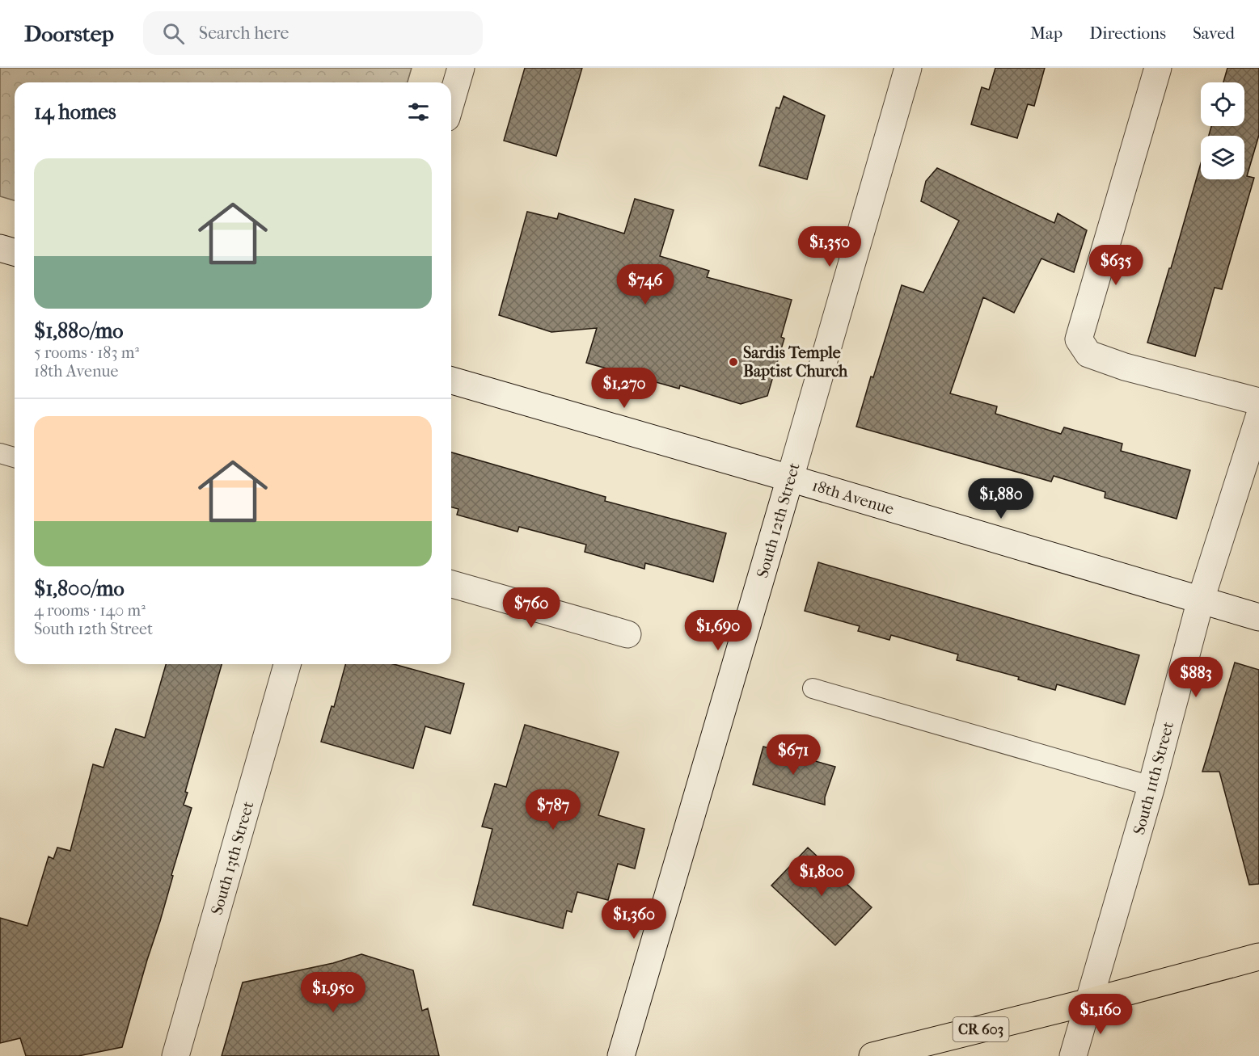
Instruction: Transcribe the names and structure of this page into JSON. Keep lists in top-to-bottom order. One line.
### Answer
{"streets":{"main road":["CR 603"],"street":["18th Avenue","South 12th Street","South 11th Street","South 13th Street"]},"crossings":[["18th Avenue","South 12th Street"],["18th Avenue","South 11th Street"],["South 11th Street","CR 603"]],"places":["Sardis Temple Baptist Church"],"page":{"header":"Doorstep","search":"Search here","nav":["Map","Directions","Saved"],"heading":"14 homes","list":[{"name":"$1,880/mo","note":"5 rooms · 183 m² · 18th Avenue"},{"name":"$1,800/mo","note":"4 rooms · 140 m² · South 12th Street"}],"price":["$1,350","$635","$746","$1,270","$1,880","$760","$1,690","$883","$671","$787","$1,800","$1,360","$1,950","$1,160"]}}
